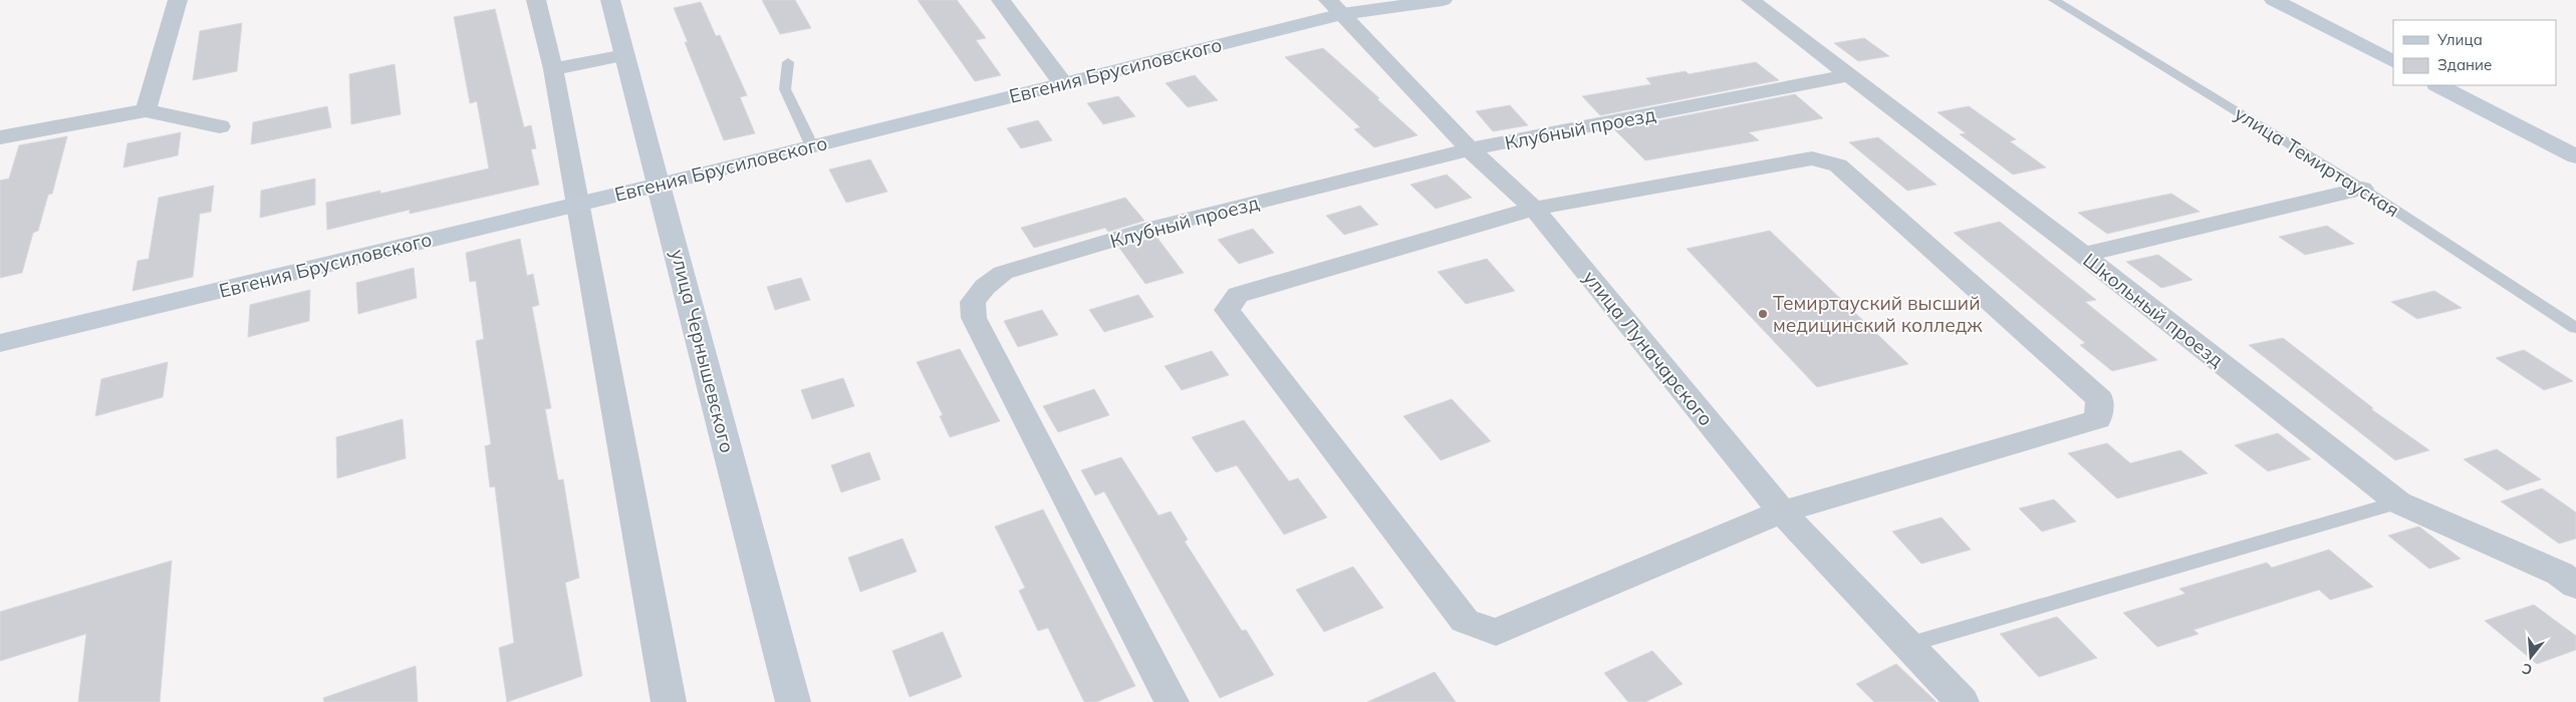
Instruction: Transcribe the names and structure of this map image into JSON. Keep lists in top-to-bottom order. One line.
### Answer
{"streets":{"street":["Евгения Брусиловского","Клубный проезд","Школьный проезд","улица Луначарского","улица Чернышевского"],"lane":["улица Темиртауская"]},"crossings":[["Евгения Брусиловского","улица Луначарского"],["Евгения Брусиловского","улица Чернышевского"],["Клубный проезд","Школьный проезд"],["Клубный проезд","улица Луначарского"]],"places":["Темиртауский высший медицинский колледж"],"legend":["Улица","Здание"],"north":"bottom"}
